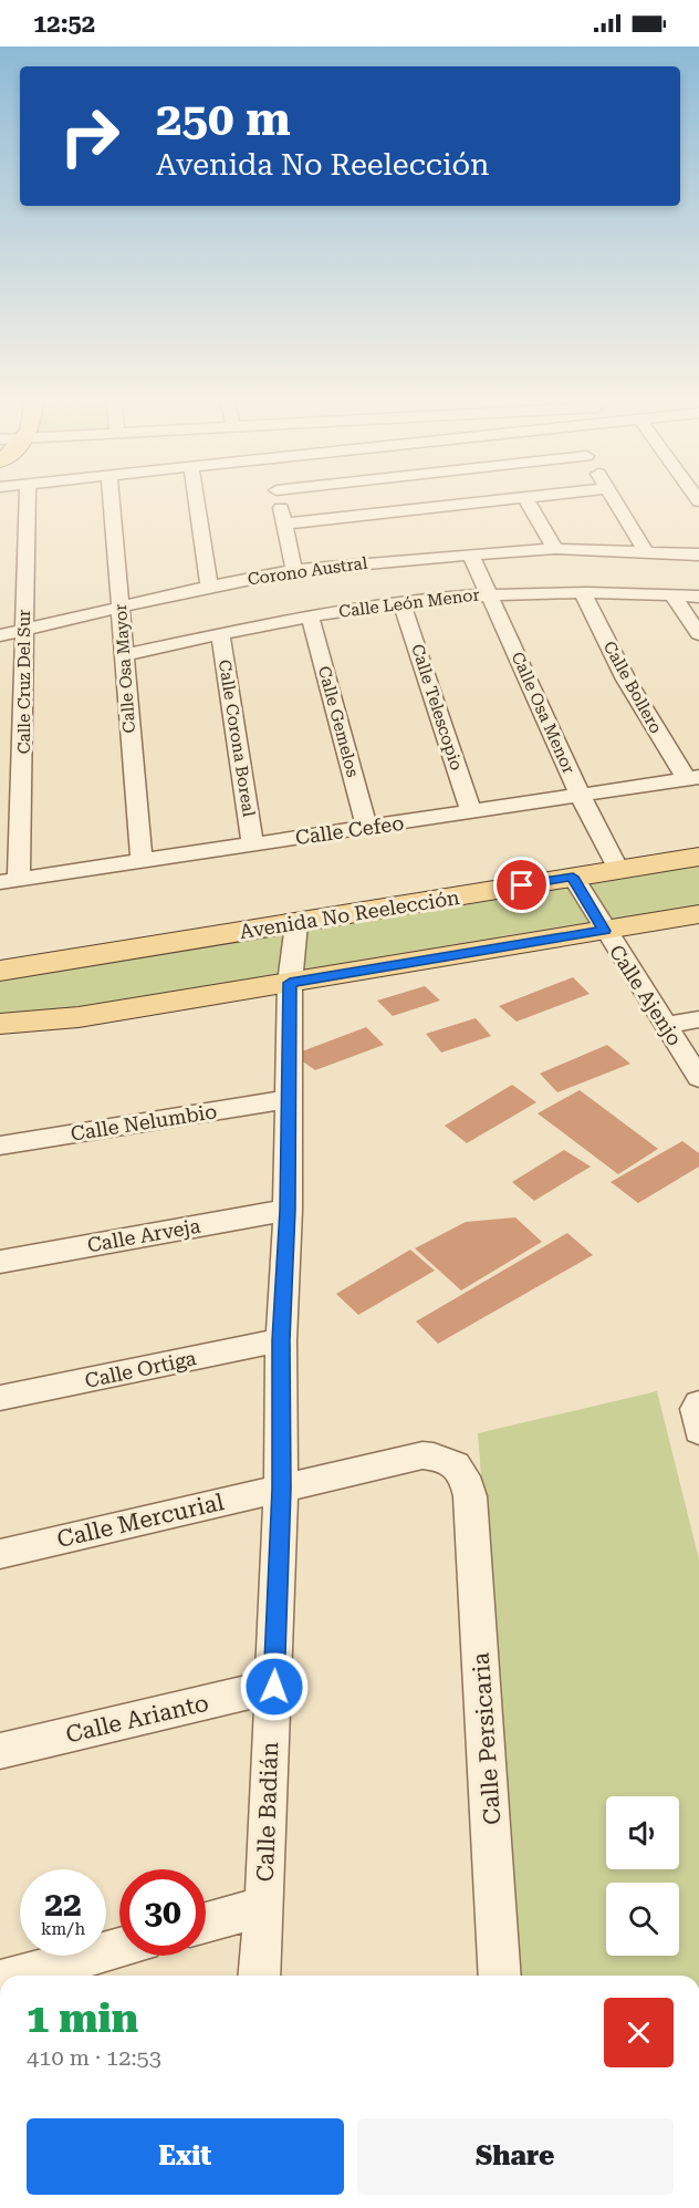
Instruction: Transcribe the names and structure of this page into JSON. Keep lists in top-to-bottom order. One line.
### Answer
{"streets":{"main road":["Avenida No Reelección"],"street":["Corono Austral","Calle León Menor","Calle Osa Mayor","Calle Cruz Del Sur","Calle Bollero","Calle Telescopio","Calle Osa Menor","Calle Gemelos","Calle Corona Boreal","Calle Cefeo","Calle Ajenjo","Calle Nelumbio","Calle Arveja","Calle Ortiga","Calle Mercurial","Calle Arianto","Calle Persicaria","Calle Badián"]},"crossings":[["Corono Austral","Calle Osa Mayor"],["Corono Austral","Calle Cruz Del Sur"],["Corono Austral","Calle Osa Menor"],["Calle León Menor","Calle Osa Mayor"],["Calle León Menor","Calle Bollero"],["Calle León Menor","Calle Telescopio"],["Calle León Menor","Calle Osa Menor"],["Calle León Menor","Calle Gemelos"],["Calle León Menor","Calle Corona Boreal"],["Calle Osa Mayor","Calle Cefeo"],["Calle Cruz Del Sur","Calle Cefeo"],["Calle Bollero","Calle Cefeo"],["Calle Telescopio","Calle Cefeo"],["Calle Osa Menor","Calle Cefeo"],["Calle Osa Menor","Avenida No Reelección"],["Calle Gemelos","Calle Cefeo"],["Calle Corona Boreal","Calle Cefeo"],["Avenida No Reelección","Calle Ajenjo"],["Avenida No Reelección","Calle Badián"],["Calle Nelumbio","Calle Badián"],["Calle Arveja","Calle Badián"],["Calle Ortiga","Calle Badián"],["Calle Mercurial","Calle Persicaria"],["Calle Mercurial","Calle Badián"],["Calle Arianto","Calle Badián"]],"page":{"status":"12:52","turn":["250 m","Avenida No Reelección"],"speed":"22 km/h","limit":"30","heading":["1 min","410 m · 12:53"],"buttons":["Exit","Share"]}}
